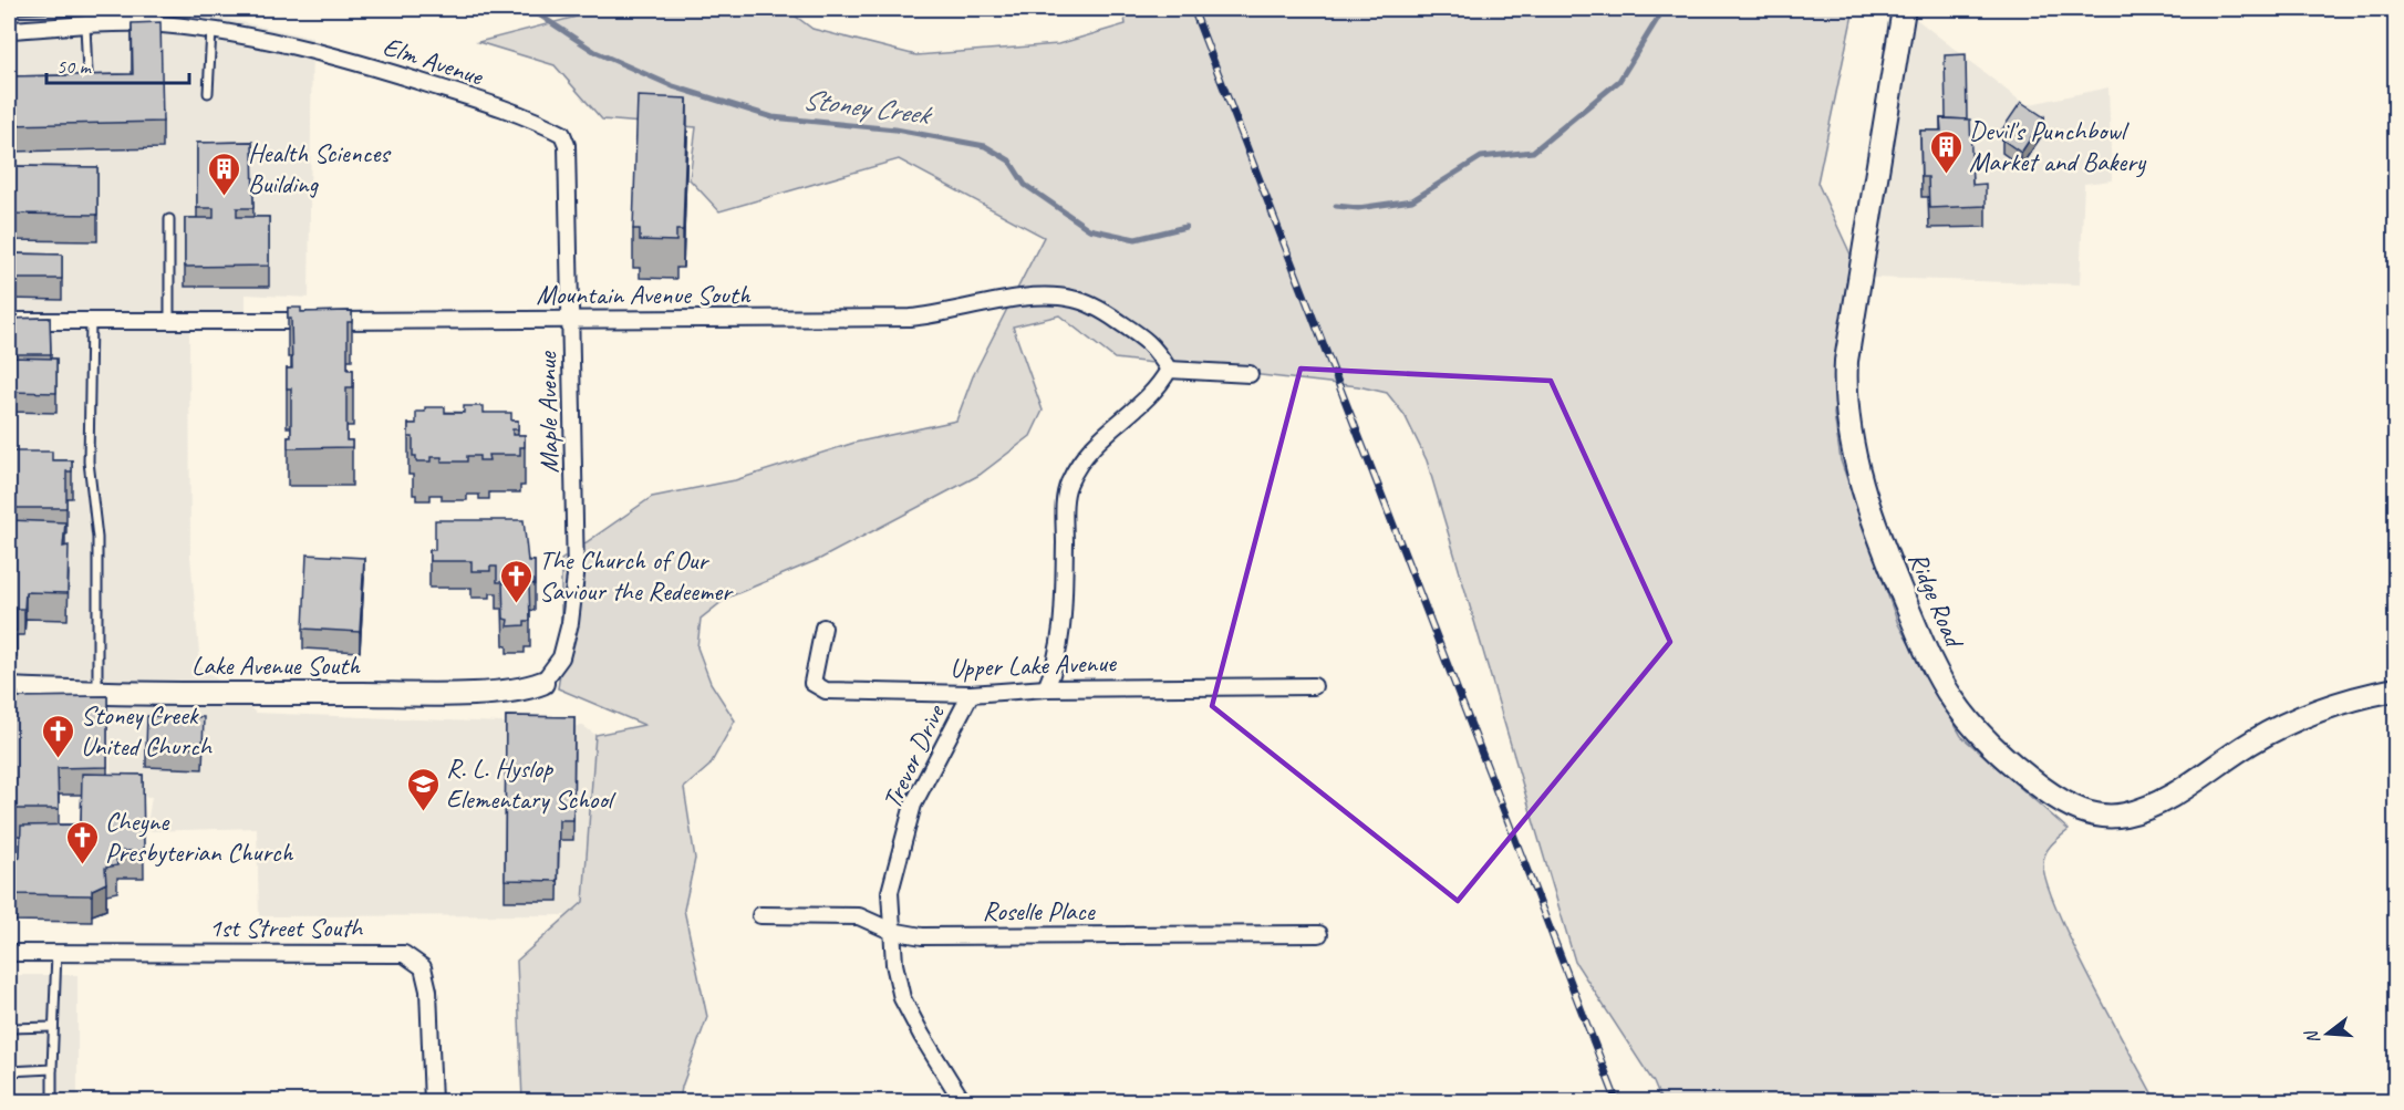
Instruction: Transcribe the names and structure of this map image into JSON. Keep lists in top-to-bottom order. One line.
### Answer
{"streets":{"main road":["Ridge Road","Lake Avenue South"],"street":["Elm Avenue","Mountain Avenue South","Maple Avenue","Upper Lake Avenue","Trevor Drive","Roselle Place","1st Street South"]},"crossings":[["Elm Avenue","Maple Avenue"],["Mountain Avenue South","Maple Avenue"],["Maple Avenue","Lake Avenue South"],["Upper Lake Avenue","Trevor Drive"],["Trevor Drive","Roselle Place"]],"water":["Stoney Creek"],"places":{"building":["Devil's Punchbowl Market and Bakery","Health Sciences Building"],"church":["The Church of Our Saviour the Redeemer","Stoney Creek United Church","Cheyne Presbyterian Church"],"school or university":["R. L. Hyslop Elementary School"]},"scale_bar":"50 m","north":"left"}
